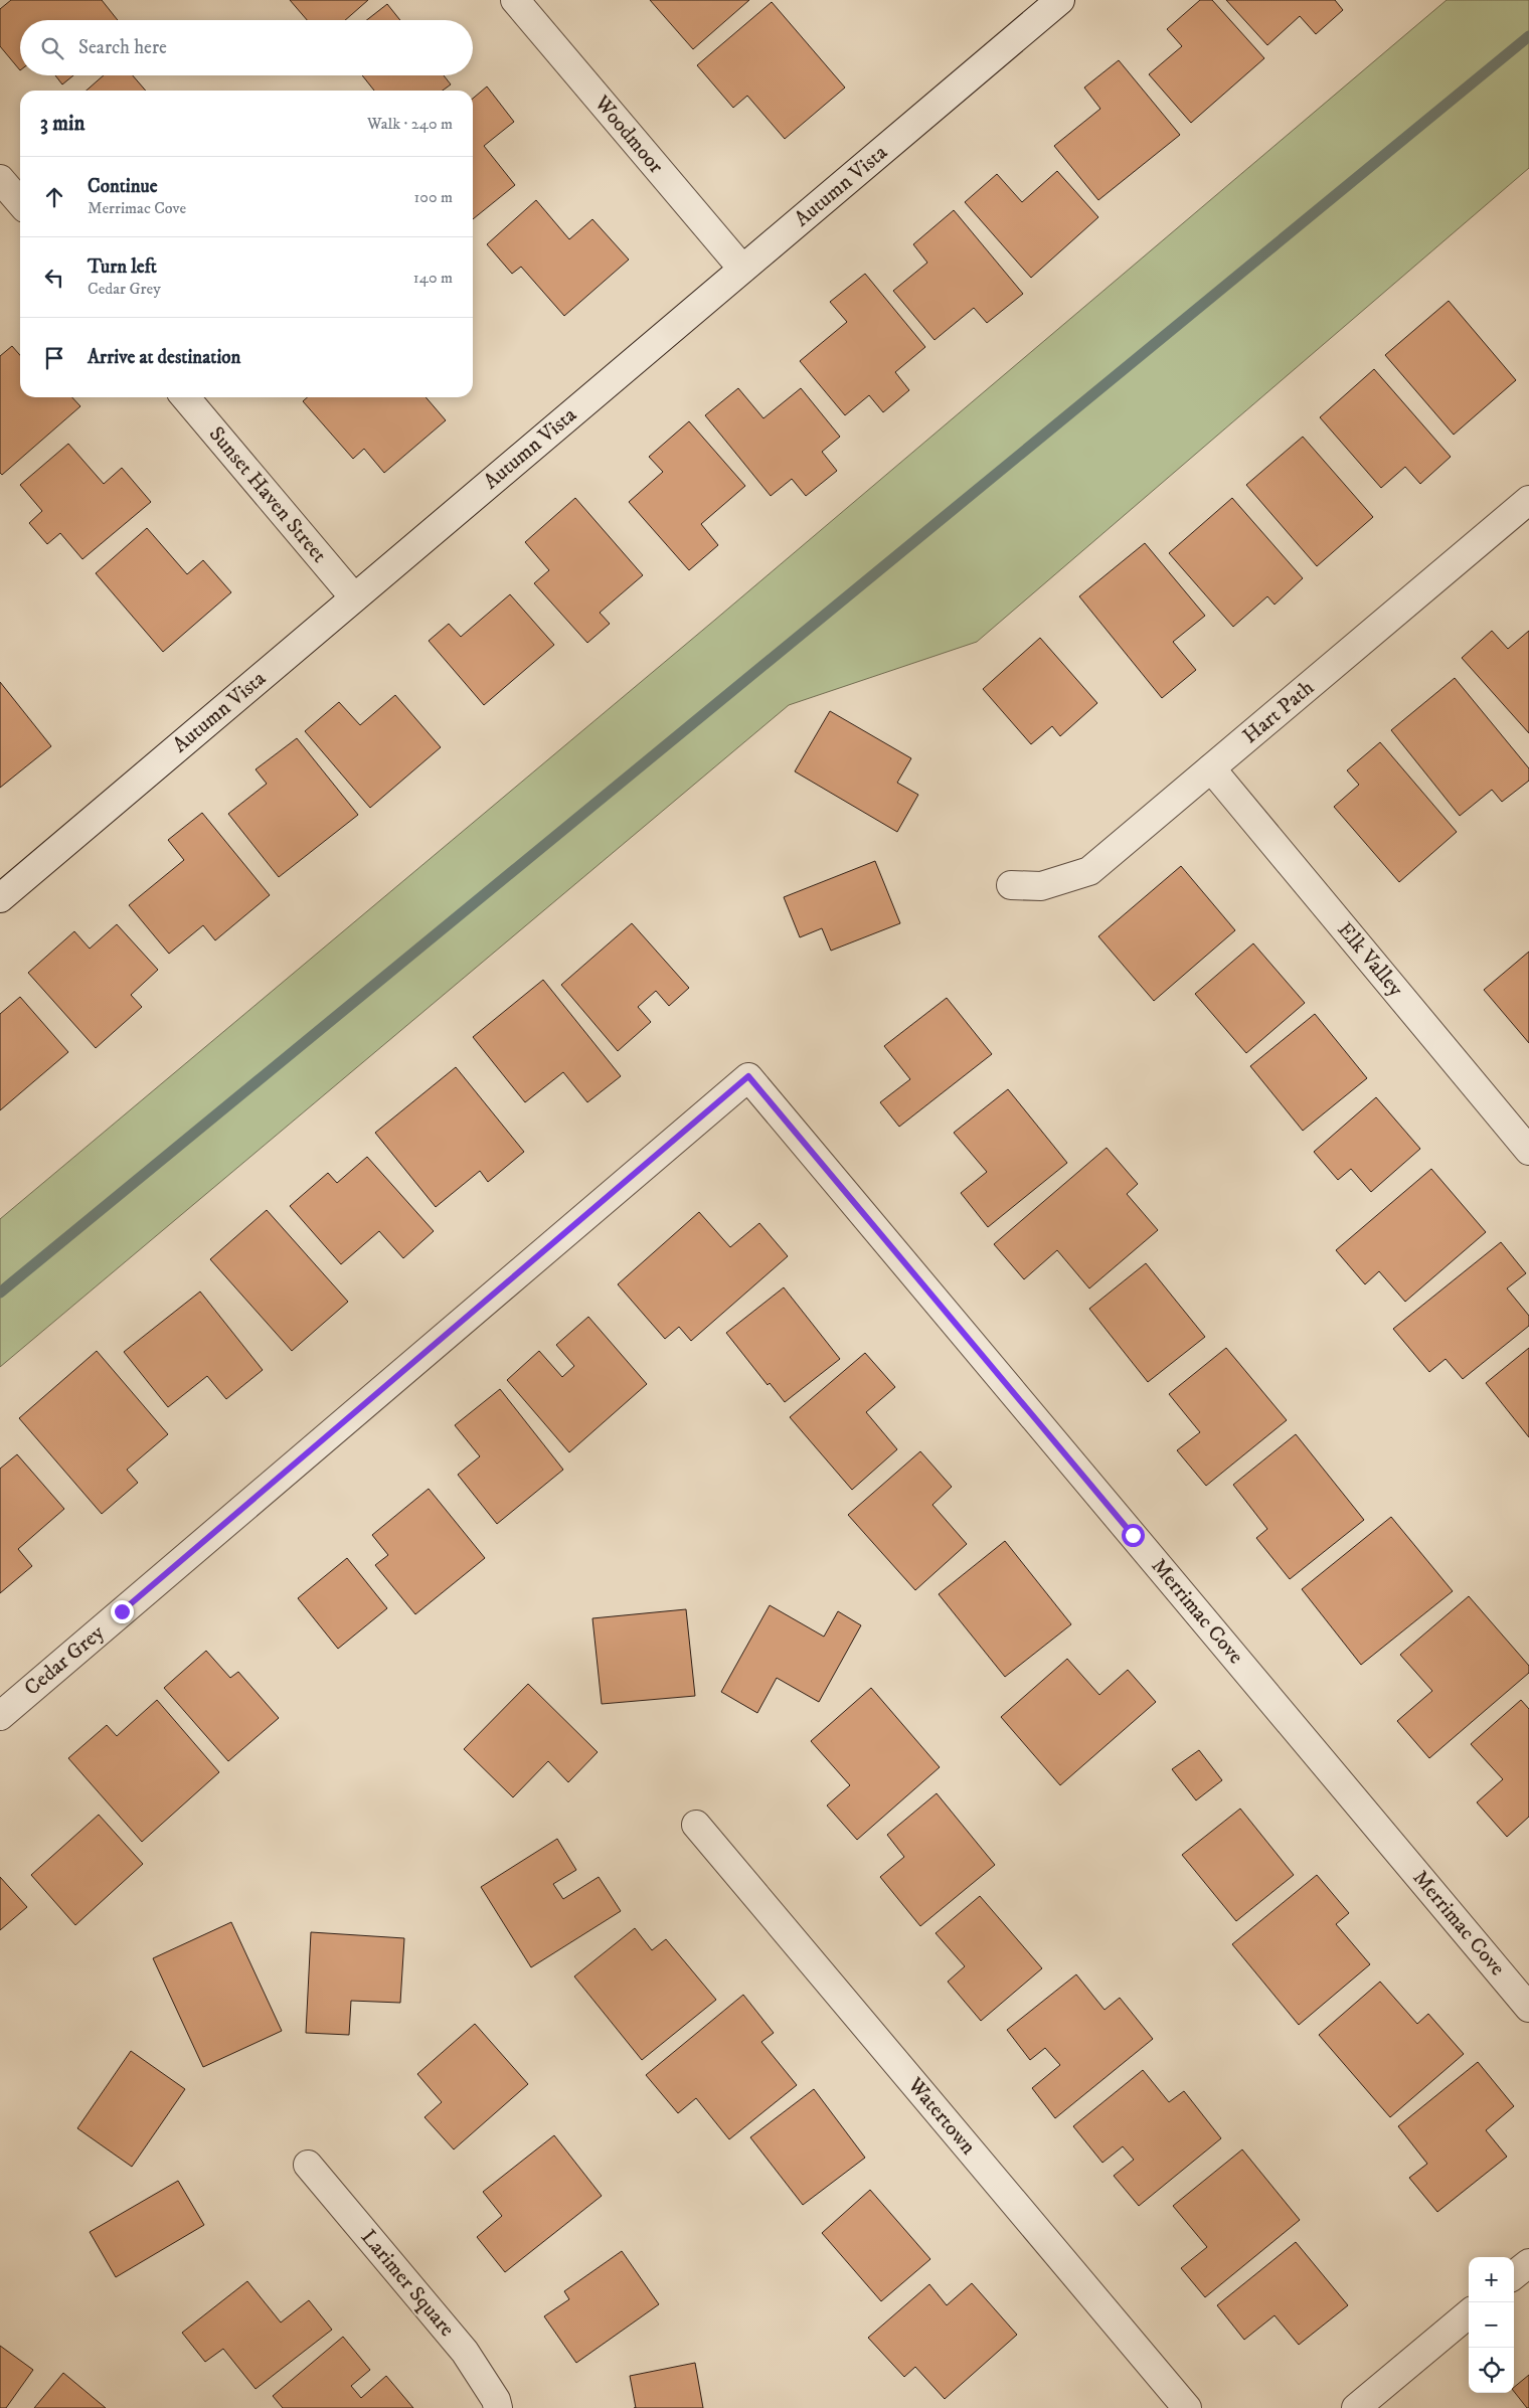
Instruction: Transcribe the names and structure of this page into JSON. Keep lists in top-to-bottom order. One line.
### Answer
{"streets":{"street":["Woodmoor","Autumn Vista","Sunset Haven Street","Hart Path","Elk Valley","Merrimac Cove","Cedar Grey","Watertown","Larimer Square"]},"crossings":[["Woodmoor","Autumn Vista"],["Autumn Vista","Sunset Haven Street"],["Hart Path","Elk Valley"],["Merrimac Cove","Cedar Grey"]],"page":{"search":"Search here","heading":["3 min","Walk · 240 m"],"list":[["Continue","Merrimac Cove","100 m"],["Turn left","Cedar Grey","140 m"],"Arrive at destination"],"map_buttons":["+","−"]}}
